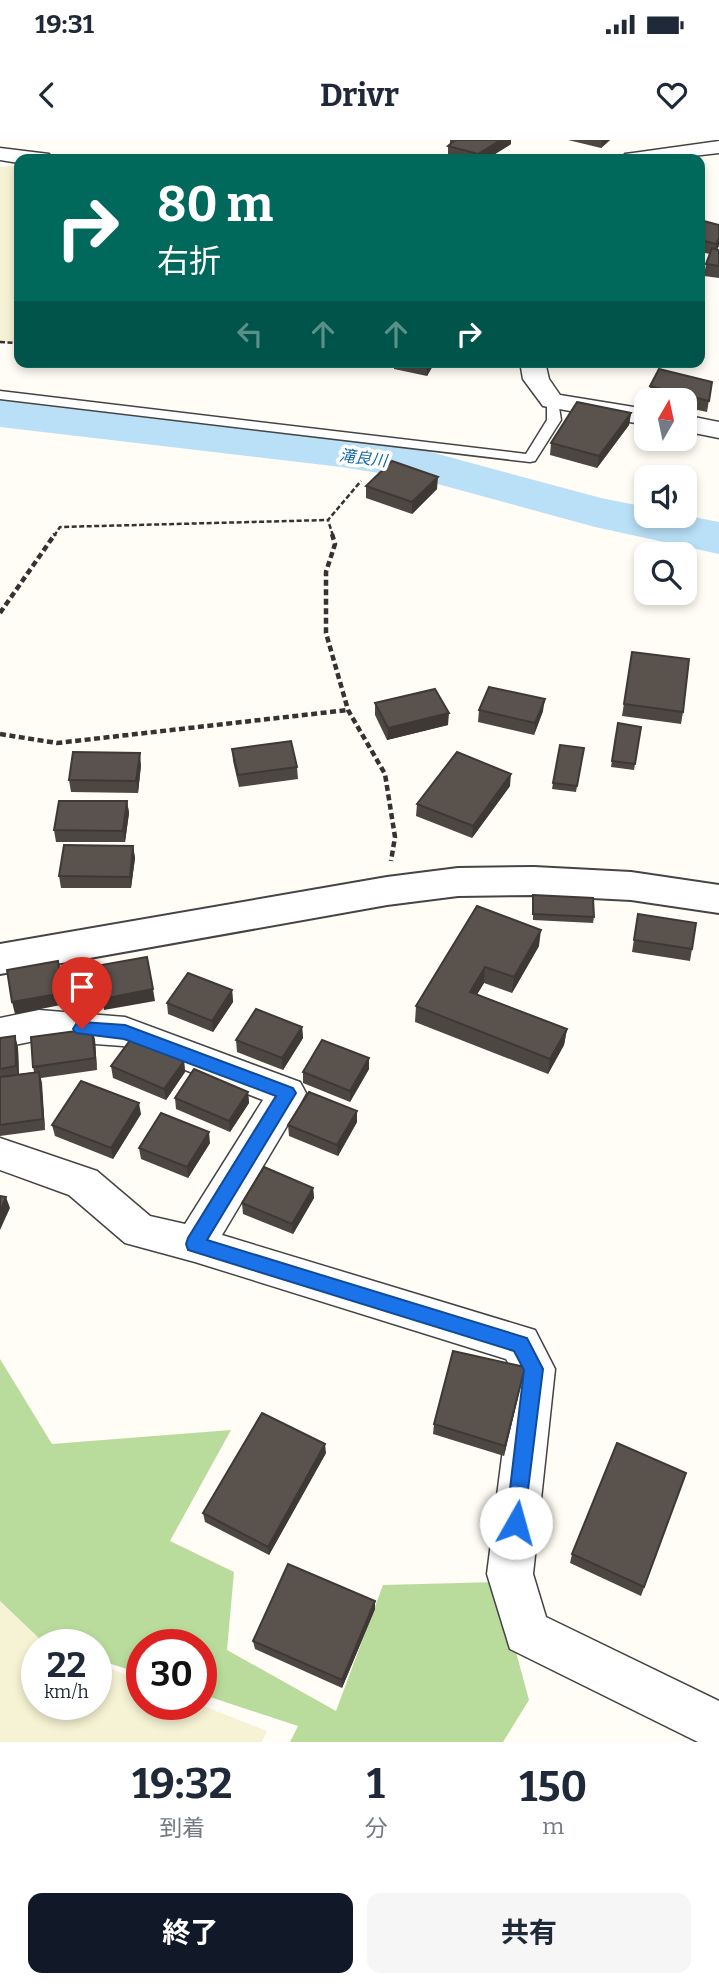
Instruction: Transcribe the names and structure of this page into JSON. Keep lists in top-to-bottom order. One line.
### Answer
{"water":["滝良川"],"north":"top","page":{"status":"19:31","header":"Drivr","turn":["80 m","右折"],"speed":"22 km/h","limit":"30","eta":["19:32","到着","1","分","150","m"],"buttons":["終了","共有"]}}
